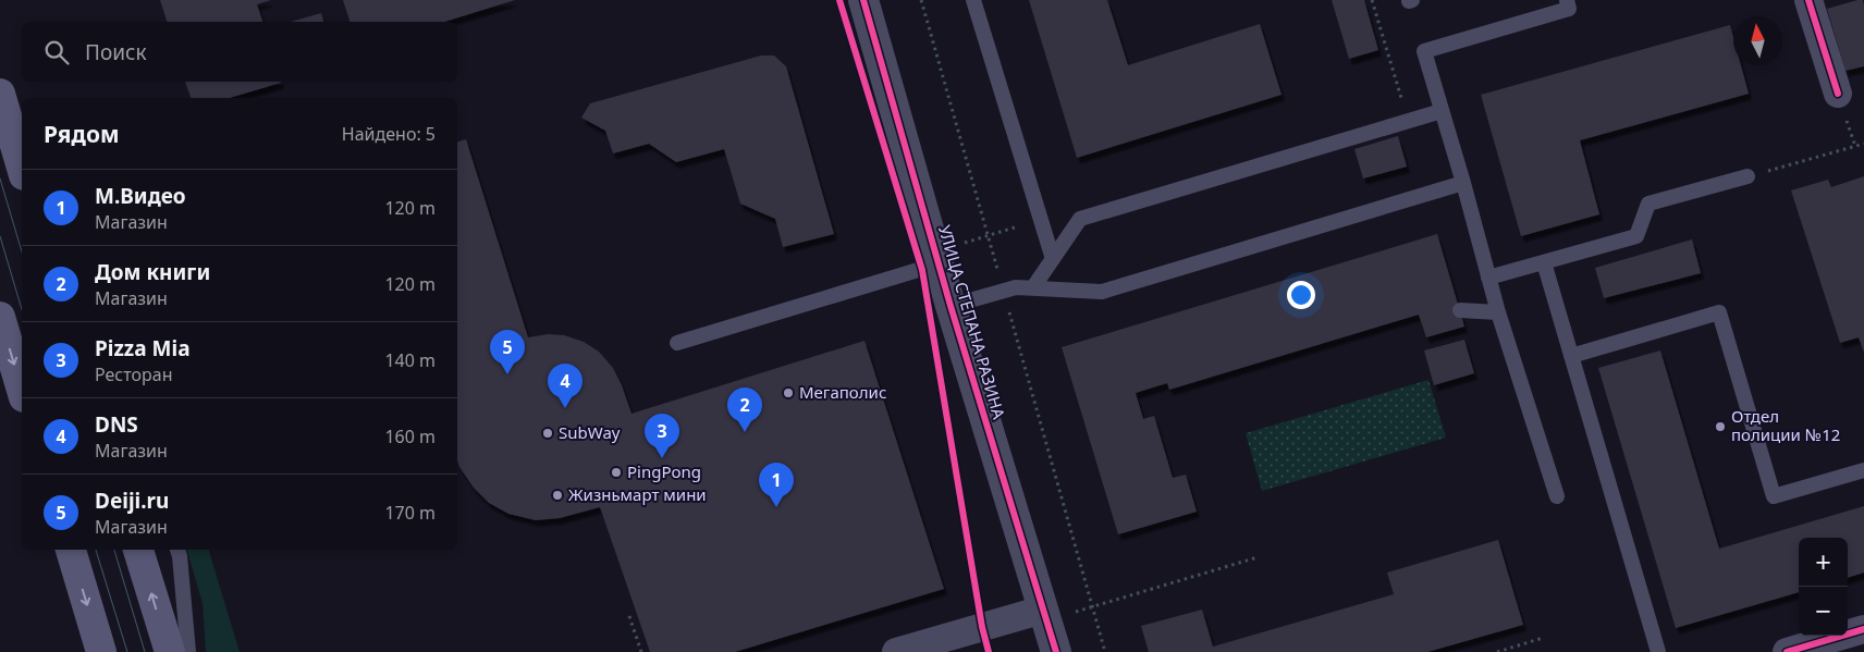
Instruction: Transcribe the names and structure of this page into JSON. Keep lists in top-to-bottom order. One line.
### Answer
{"streets":{"street":["УЛИЦА СТЕПАНА РАЗИНА"]},"places":["Мегаполис","Отдел полиции №12","SubWay","PingPong","Жизньмарт мини"],"north":"top","page":{"search":"Поиск","heading":["Рядом","Найдено: 5"],"list":[{"mark":"1","name":"М.Видео","note":"Магазин","value":"120 m"},{"mark":"2","name":"Дом книги","note":"Магазин","value":"120 m"},{"mark":"3","name":"Pizza Mia","note":"Ресторан","value":"140 m"},{"mark":"4","name":"DNS","note":"Магазин","value":"160 m"},{"mark":"5","name":"Deiji.ru","note":"Магазин","value":"170 m"}],"pins":["5","4","2","3","1"],"map_buttons":["+","−"]}}
